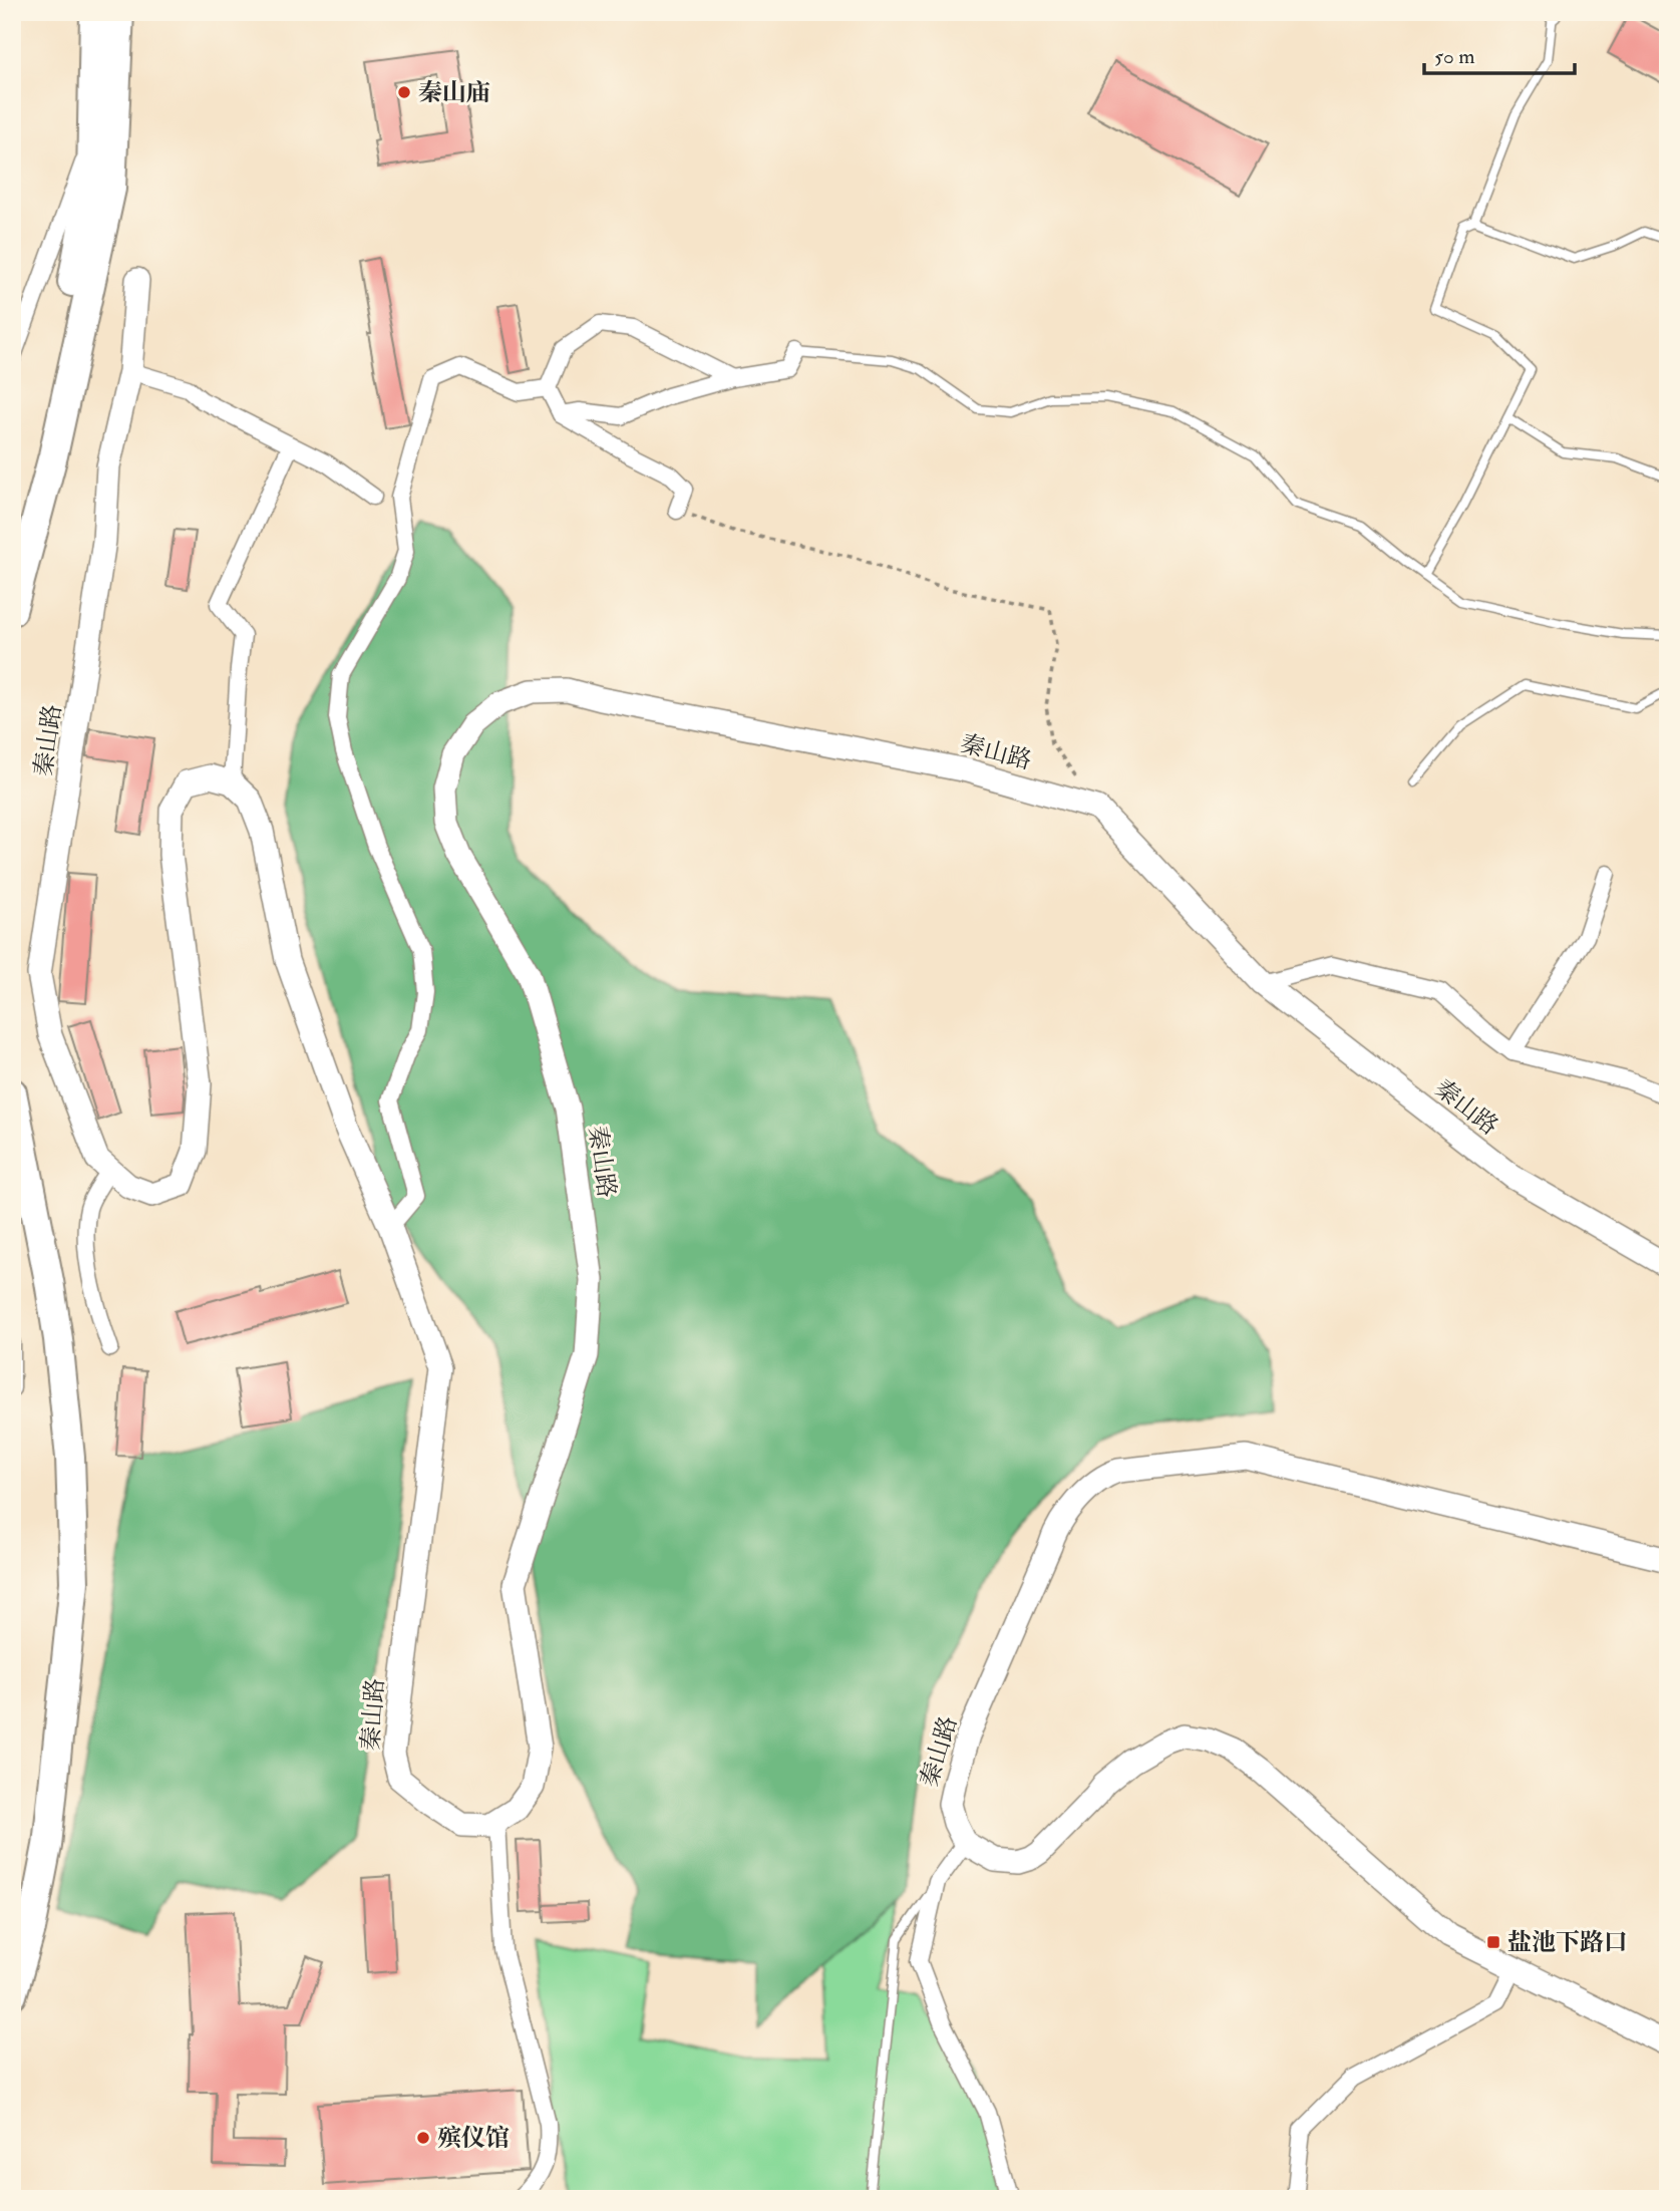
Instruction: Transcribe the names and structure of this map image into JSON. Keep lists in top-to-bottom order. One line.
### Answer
{"streets":{"main road":["秦山路"]},"places":{"other":["秦山庙","殡仪馆"],"transit":["盐池下路口"]},"scale_bar":"50 m"}
